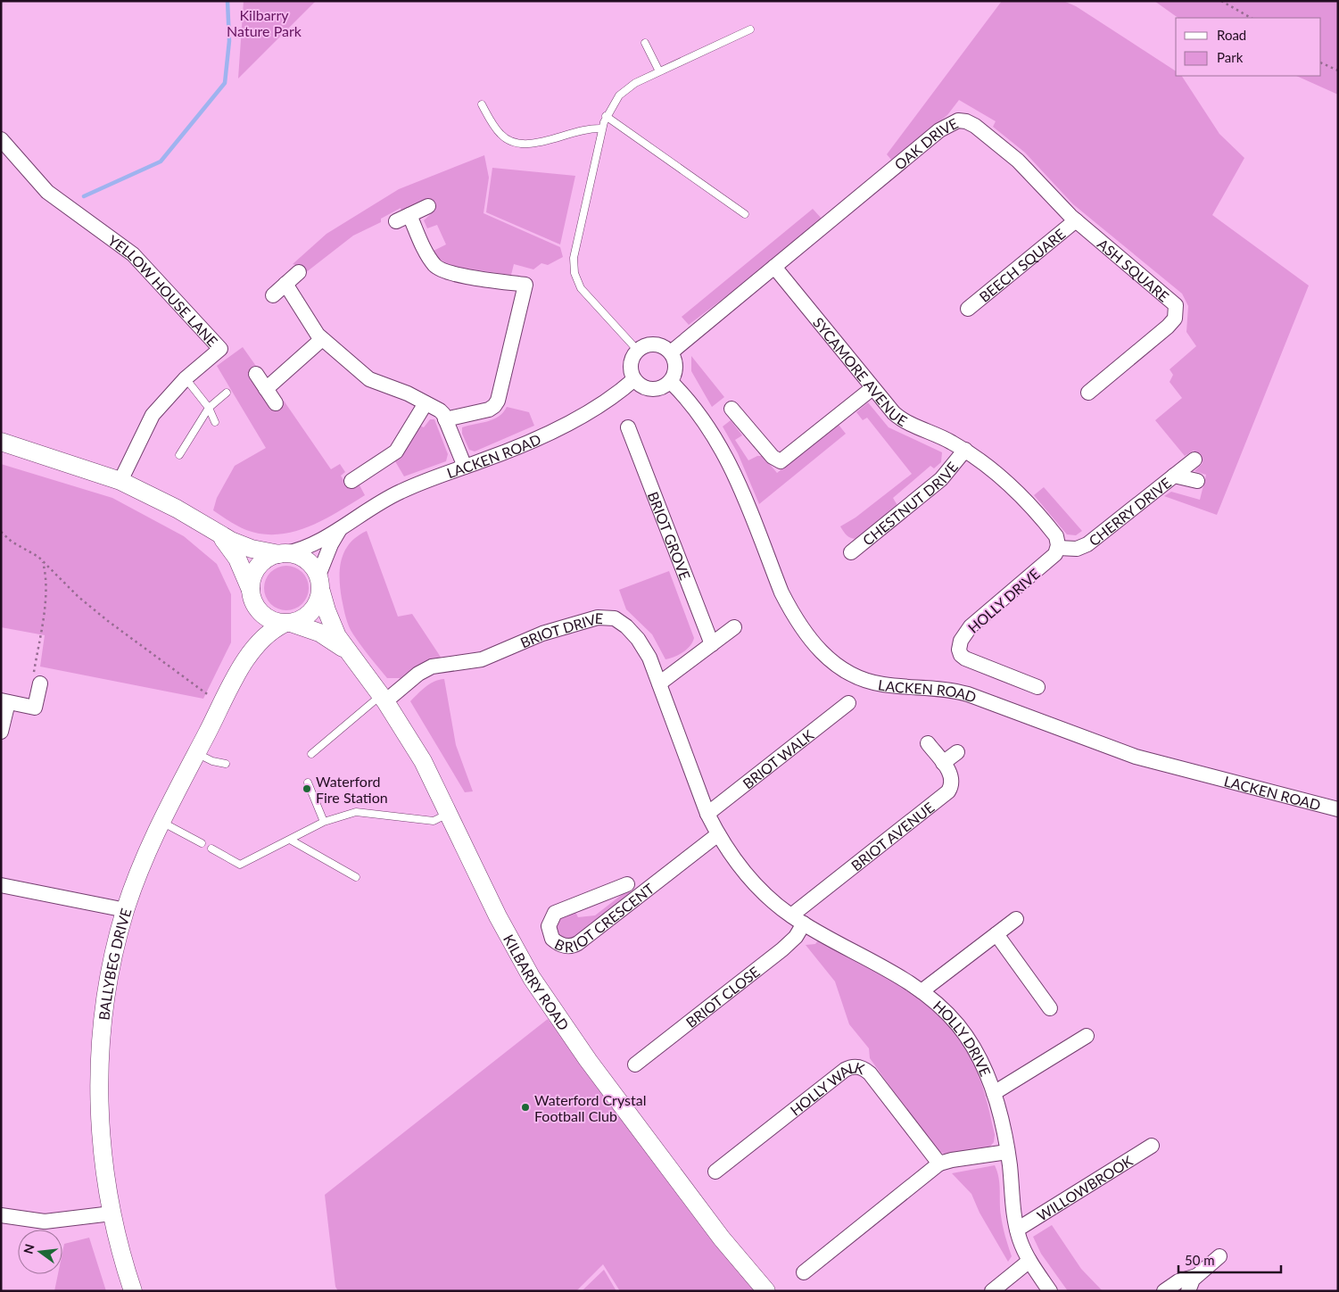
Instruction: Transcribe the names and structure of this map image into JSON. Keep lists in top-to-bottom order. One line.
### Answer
{"streets":{"street":["OAK DRIVE","BEECH SQUARE","ASH SQUARE","YELLOW HOUSE LANE","SYCAMORE AVENUE","LACKEN ROAD","CHESTNUT DRIVE","CHERRY DRIVE","BRIOT GROVE","HOLLY DRIVE","BRIOT DRIVE","BRIOT WALK","BRIOT AVENUE","BRIOT CRESCENT","BALLYBEG DRIVE","KILBARRY ROAD","BRIOT CLOSE","HOLLY WALK","WILLOWBROOK"]},"crossings":[["OAK DRIVE","BEECH SQUARE"],["OAK DRIVE","ASH SQUARE"],["OAK DRIVE","SYCAMORE AVENUE"],["BEECH SQUARE","ASH SQUARE"],["SYCAMORE AVENUE","CHESTNUT DRIVE"],["SYCAMORE AVENUE","CHERRY DRIVE"],["SYCAMORE AVENUE","HOLLY DRIVE"],["LACKEN ROAD","KILBARRY ROAD"],["CHERRY DRIVE","HOLLY DRIVE"],["HOLLY DRIVE","BRIOT DRIVE"],["HOLLY DRIVE","BRIOT CLOSE"],["HOLLY DRIVE","WILLOWBROOK"],["BRIOT DRIVE","BRIOT WALK"],["BRIOT DRIVE","BRIOT AVENUE"],["BRIOT DRIVE","BRIOT CRESCENT"],["BRIOT DRIVE","KILBARRY ROAD"],["BRIOT DRIVE","BRIOT CLOSE"]],"parks":["Kilbarry Nature Park"],"places":["Waterford Fire Station","Waterford Crystal Football Club"],"legend":["Road","Park"],"scale_bar":"50 m","north":"left"}
